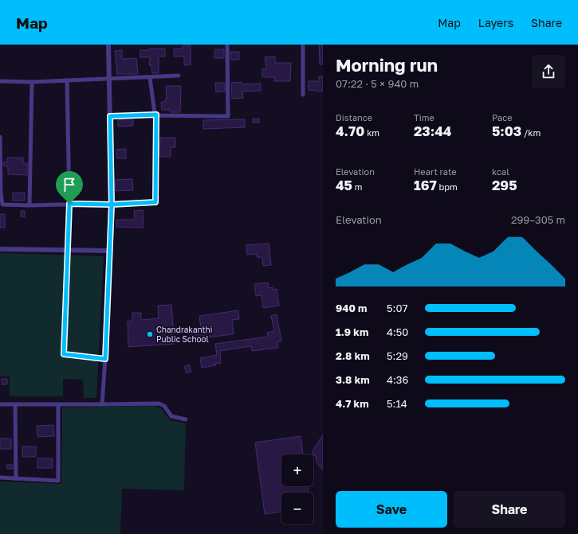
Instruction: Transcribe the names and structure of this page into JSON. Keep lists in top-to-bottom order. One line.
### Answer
{"places":["Chandrakanthi Public School"],"page":{"header":"Map","nav":["Map","Layers","Share"],"heading":["Morning run","07:22 · 5 × 940 m"],"stats":[["Distance","4.70 km"],["Time","23:44"],["Pace","5:03 /km"],["Elevation","45 m"],["Heart rate","167 bpm"],["kcal","295"]],"chart":["Elevation","299–305 m"],"list":[{"name":"940 m","note":"5:07"},{"name":"1.9 km","note":"4:50"},{"name":"2.8 km","note":"5:29"},{"name":"3.8 km","note":"4:36"},{"name":"4.7 km","note":"5:14"}],"map_buttons":["+","−"],"buttons":["Save","Share"]}}
